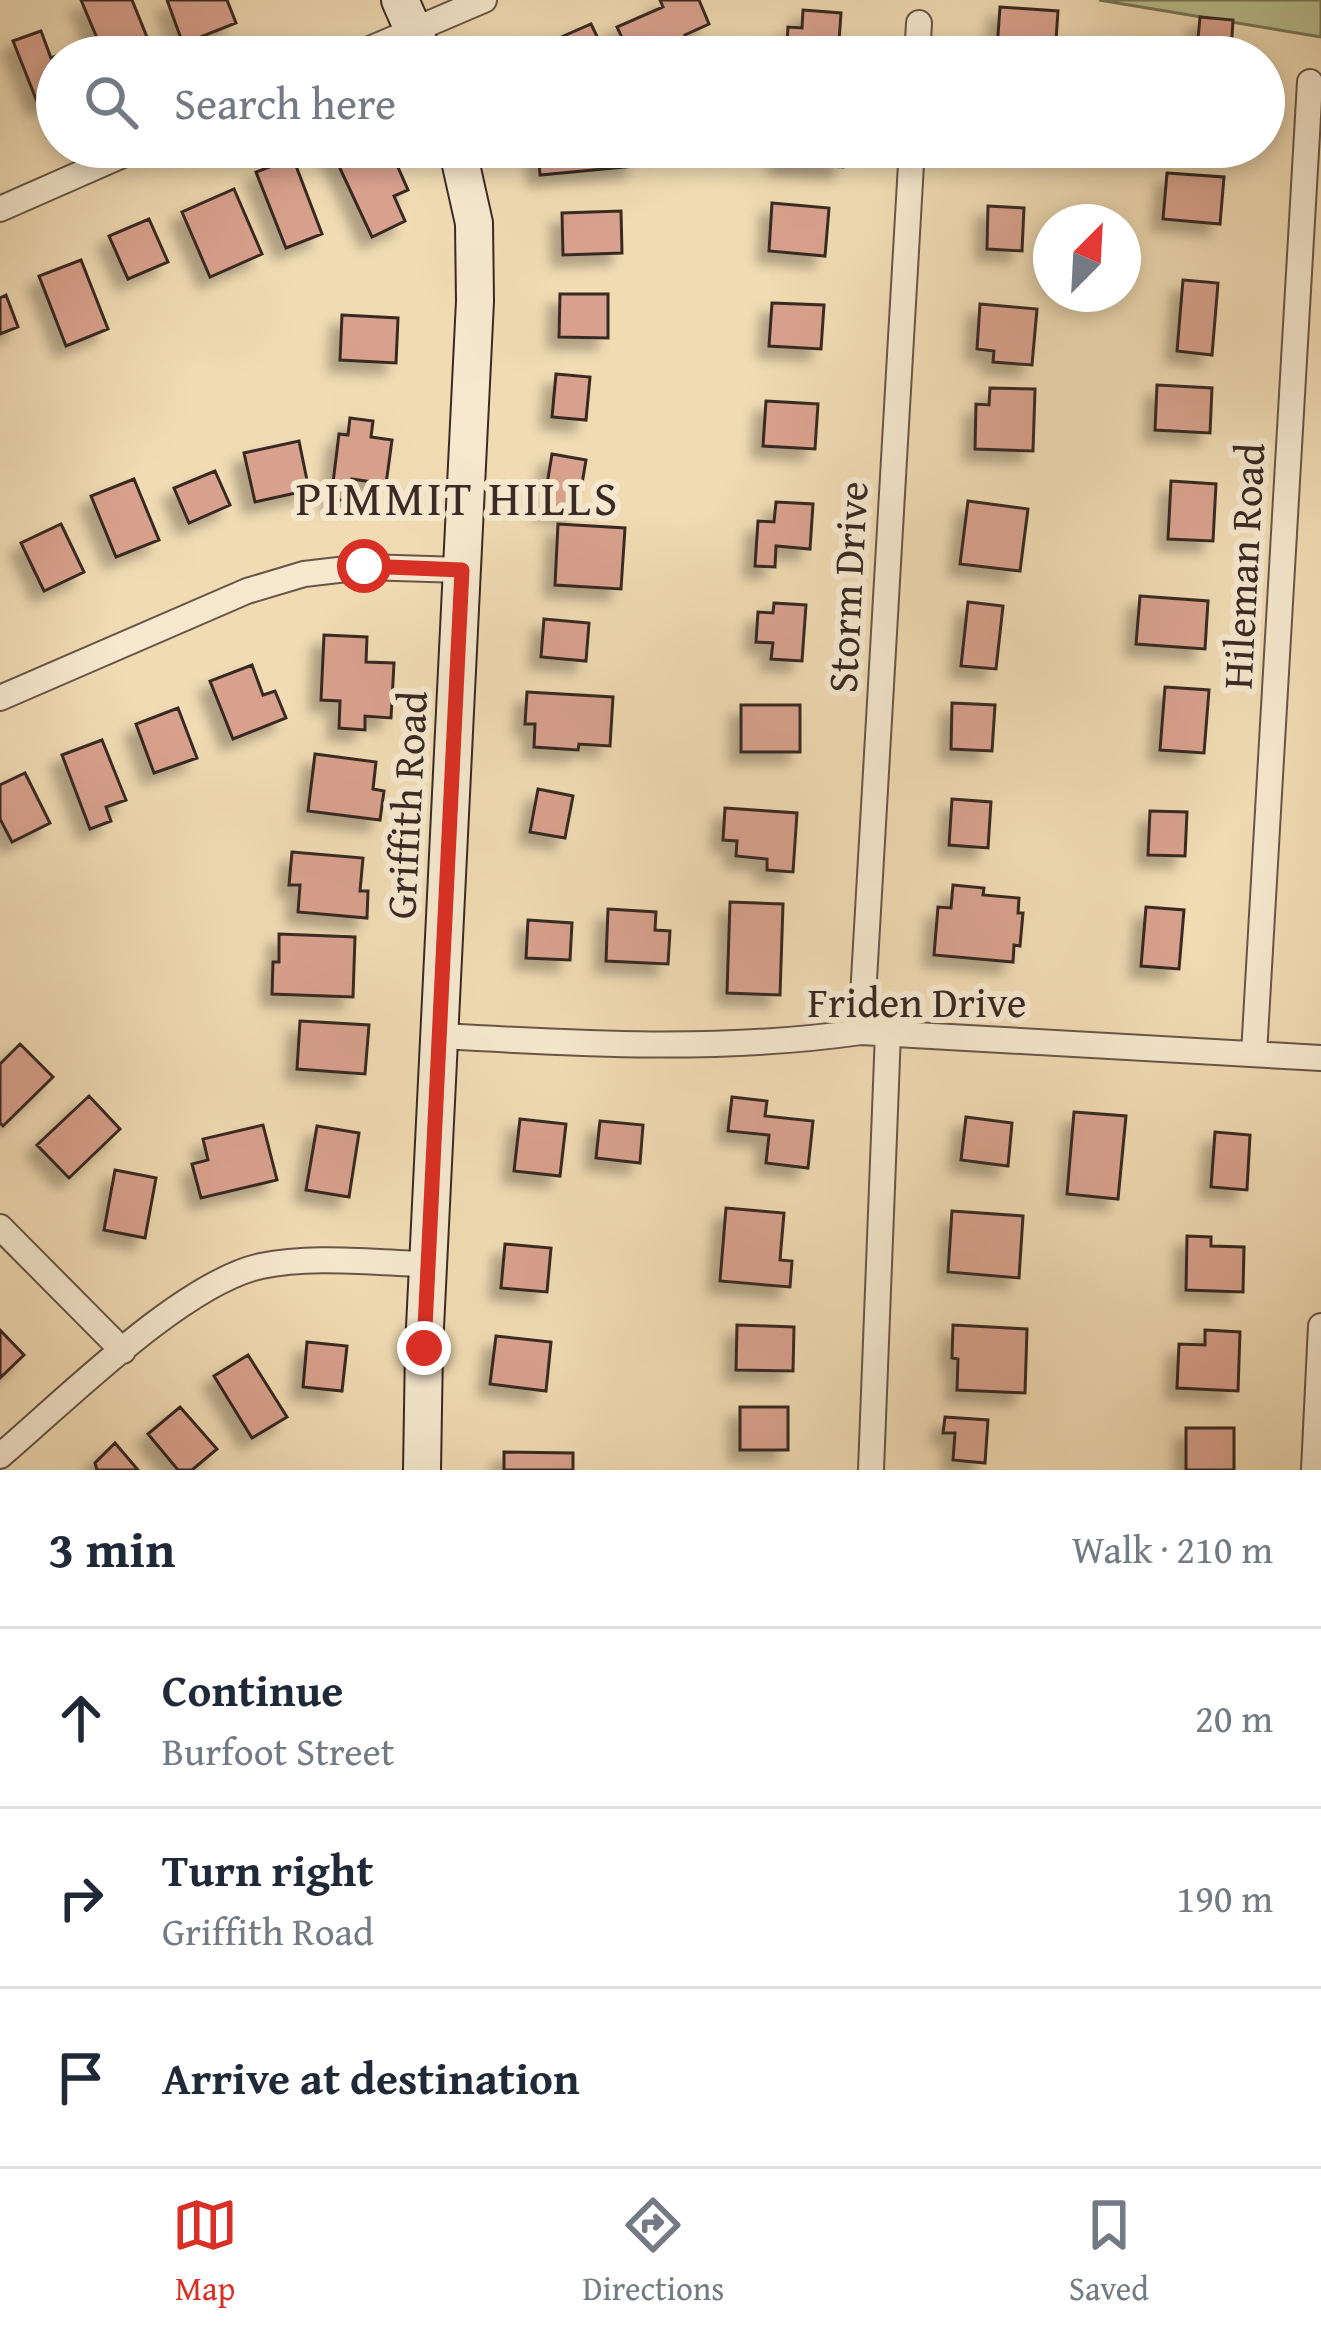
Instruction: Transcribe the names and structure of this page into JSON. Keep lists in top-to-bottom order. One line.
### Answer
{"streets":{"street":["Hileman Road","Storm Drive","Griffith Road","Friden Drive"]},"crossings":[["Hileman Road","Friden Drive"],["Storm Drive","Friden Drive"],["Griffith Road","Friden Drive"]],"districts":["PIMMIT HILLS"],"north":"top right","page":{"search":"Search here","heading":["3 min","Walk · 210 m"],"list":[["Continue","Burfoot Street","20 m"],["Turn right","Griffith Road","190 m"],"Arrive at destination"],"nav":["Map","Directions","Saved"]}}
